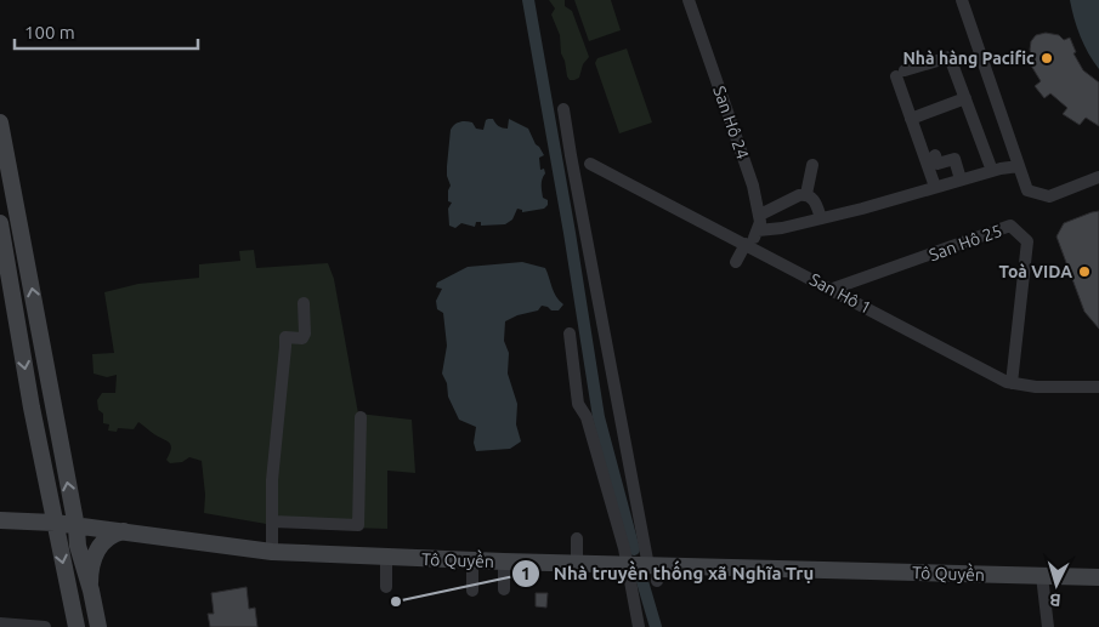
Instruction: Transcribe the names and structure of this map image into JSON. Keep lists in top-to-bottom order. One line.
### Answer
{"streets":{"main road":["Tô Quyền"],"street":["San Hô 24","San Hô 25","San Hô 1"]},"crossings":[["San Hô 24","San Hô 1"],["San Hô 25","San Hô 1"]],"places":["Nhà hàng Pacific","Toà VIDA","Nhà truyền thống xã Nghĩa Trụ"],"scale_bar":"100 m","north":"bottom"}
